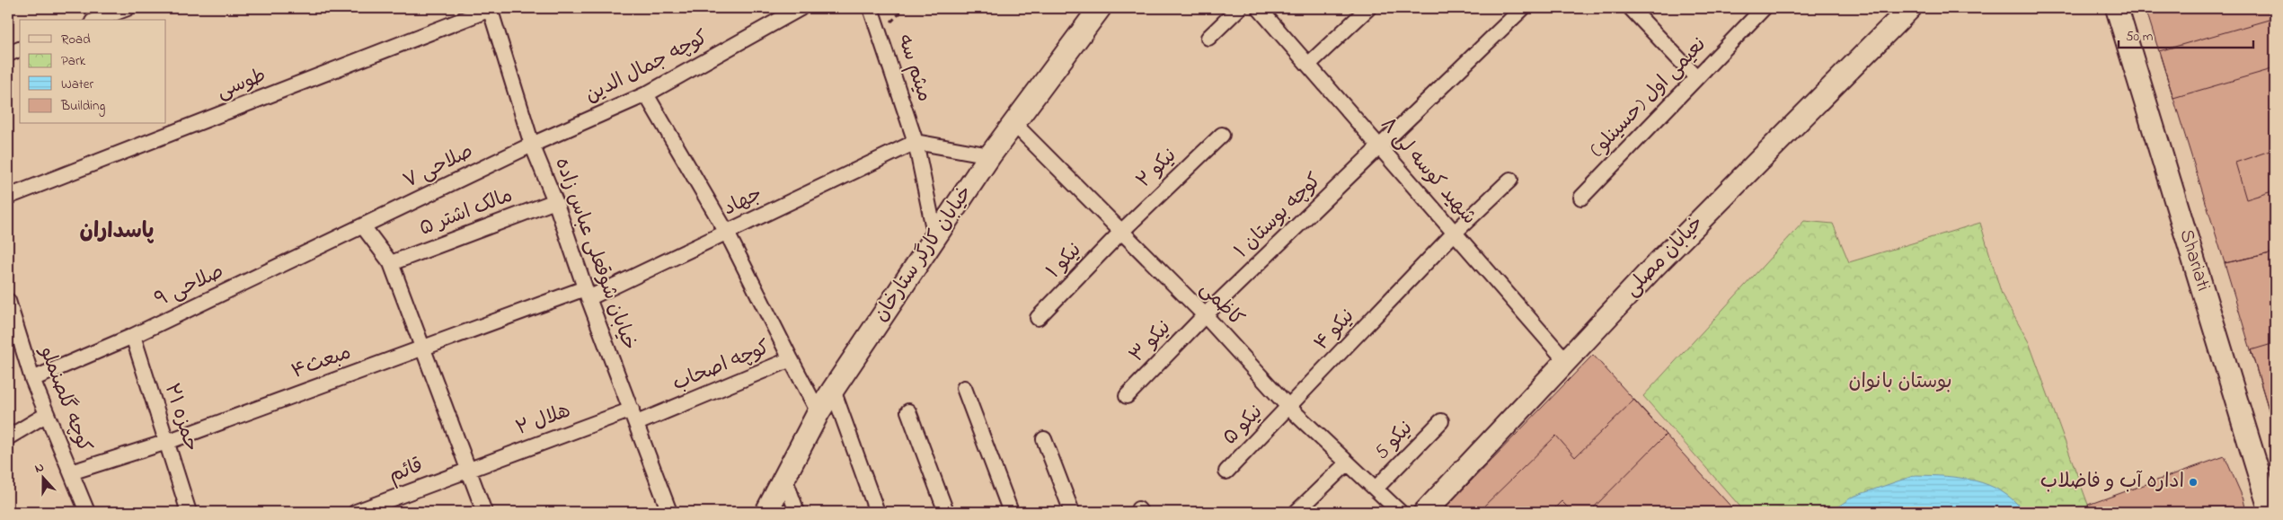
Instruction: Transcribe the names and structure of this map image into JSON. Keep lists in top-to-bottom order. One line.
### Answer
{"streets":{"street":["کوچه جمال الدین","میثم سه","طوسی","نعیمی اول (حسینلو)","صلاحی ۷","نیکو ۲","شهید کوسه لی ۸","جهاد","مالک اشتر ۵","کوچه بوستان ۱","خیابان شوقعلی عباس زاده","خیابان کارگر ستارخان","خیابان مصلی","Shariati","نیکو ۱","صلاحی ۹","کاظمی","نیکو ۴","نیکو ۳","مبعث۴","کوچه اصحاب","کوچه گلصنملو","حمزه ۲۱","هلال ۲","نیکو ۵","نیکو 5","قائم"]},"crossings":[["کوچه جمال الدین","صلاحی ۷"],["کوچه جمال الدین","خیابان شوقعلی عباس زاده"],["میثم سه","جهاد"],["میثم سه","خیابان کارگر ستارخان"],["طوسی","خیابان شوقعلی عباس زاده"],["صلاحی ۷","خیابان شوقعلی عباس زاده"],["صلاحی ۷","صلاحی ۹"],["نیکو ۲","نیکو ۱"],["نیکو ۲","کاظمی"],["شهید کوسه لی ۸","کوچه بوستان ۱"],["شهید کوسه لی ۸","خیابان مصلی"],["شهید کوسه لی ۸","نیکو ۴"],["جهاد","خیابان شوقعلی عباس زاده"],["جهاد","مبعث۴"],["مالک اشتر ۵","خیابان شوقعلی عباس زاده"],["کوچه بوستان ۱","کاظمی"],["کوچه بوستان ۱","نیکو ۳"],["خیابان شوقعلی عباس زاده","مبعث۴"],["خیابان شوقعلی عباس زاده","کوچه اصحاب"],["خیابان شوقعلی عباس زاده","هلال ۲"],["خیابان کارگر ستارخان","کاظمی"],["خیابان کارگر ستارخان","کوچه اصحاب"],["نیکو ۱","کاظمی"],["صلاحی ۹","کوچه گلصنملو"],["صلاحی ۹","حمزه ۲۱"],["کاظمی","نیکو ۴"],["کاظمی","نیکو ۳"],["کاظمی","نیکو ۵"],["کاظمی","نیکو 5"],["نیکو ۴","نیکو ۵"],["مبعث۴","کوچه گلصنملو"],["مبعث۴","حمزه ۲۱"],["کوچه اصحاب","هلال ۲"],["هلال ۲","قائم"]],"districts":["پاسداران"],"parks":["بوستان بانوان"],"places":["اداره آب و فاضلاب"],"legend":["Road","Park","Water","Building"],"scale_bar":"50 m","north":"top"}
